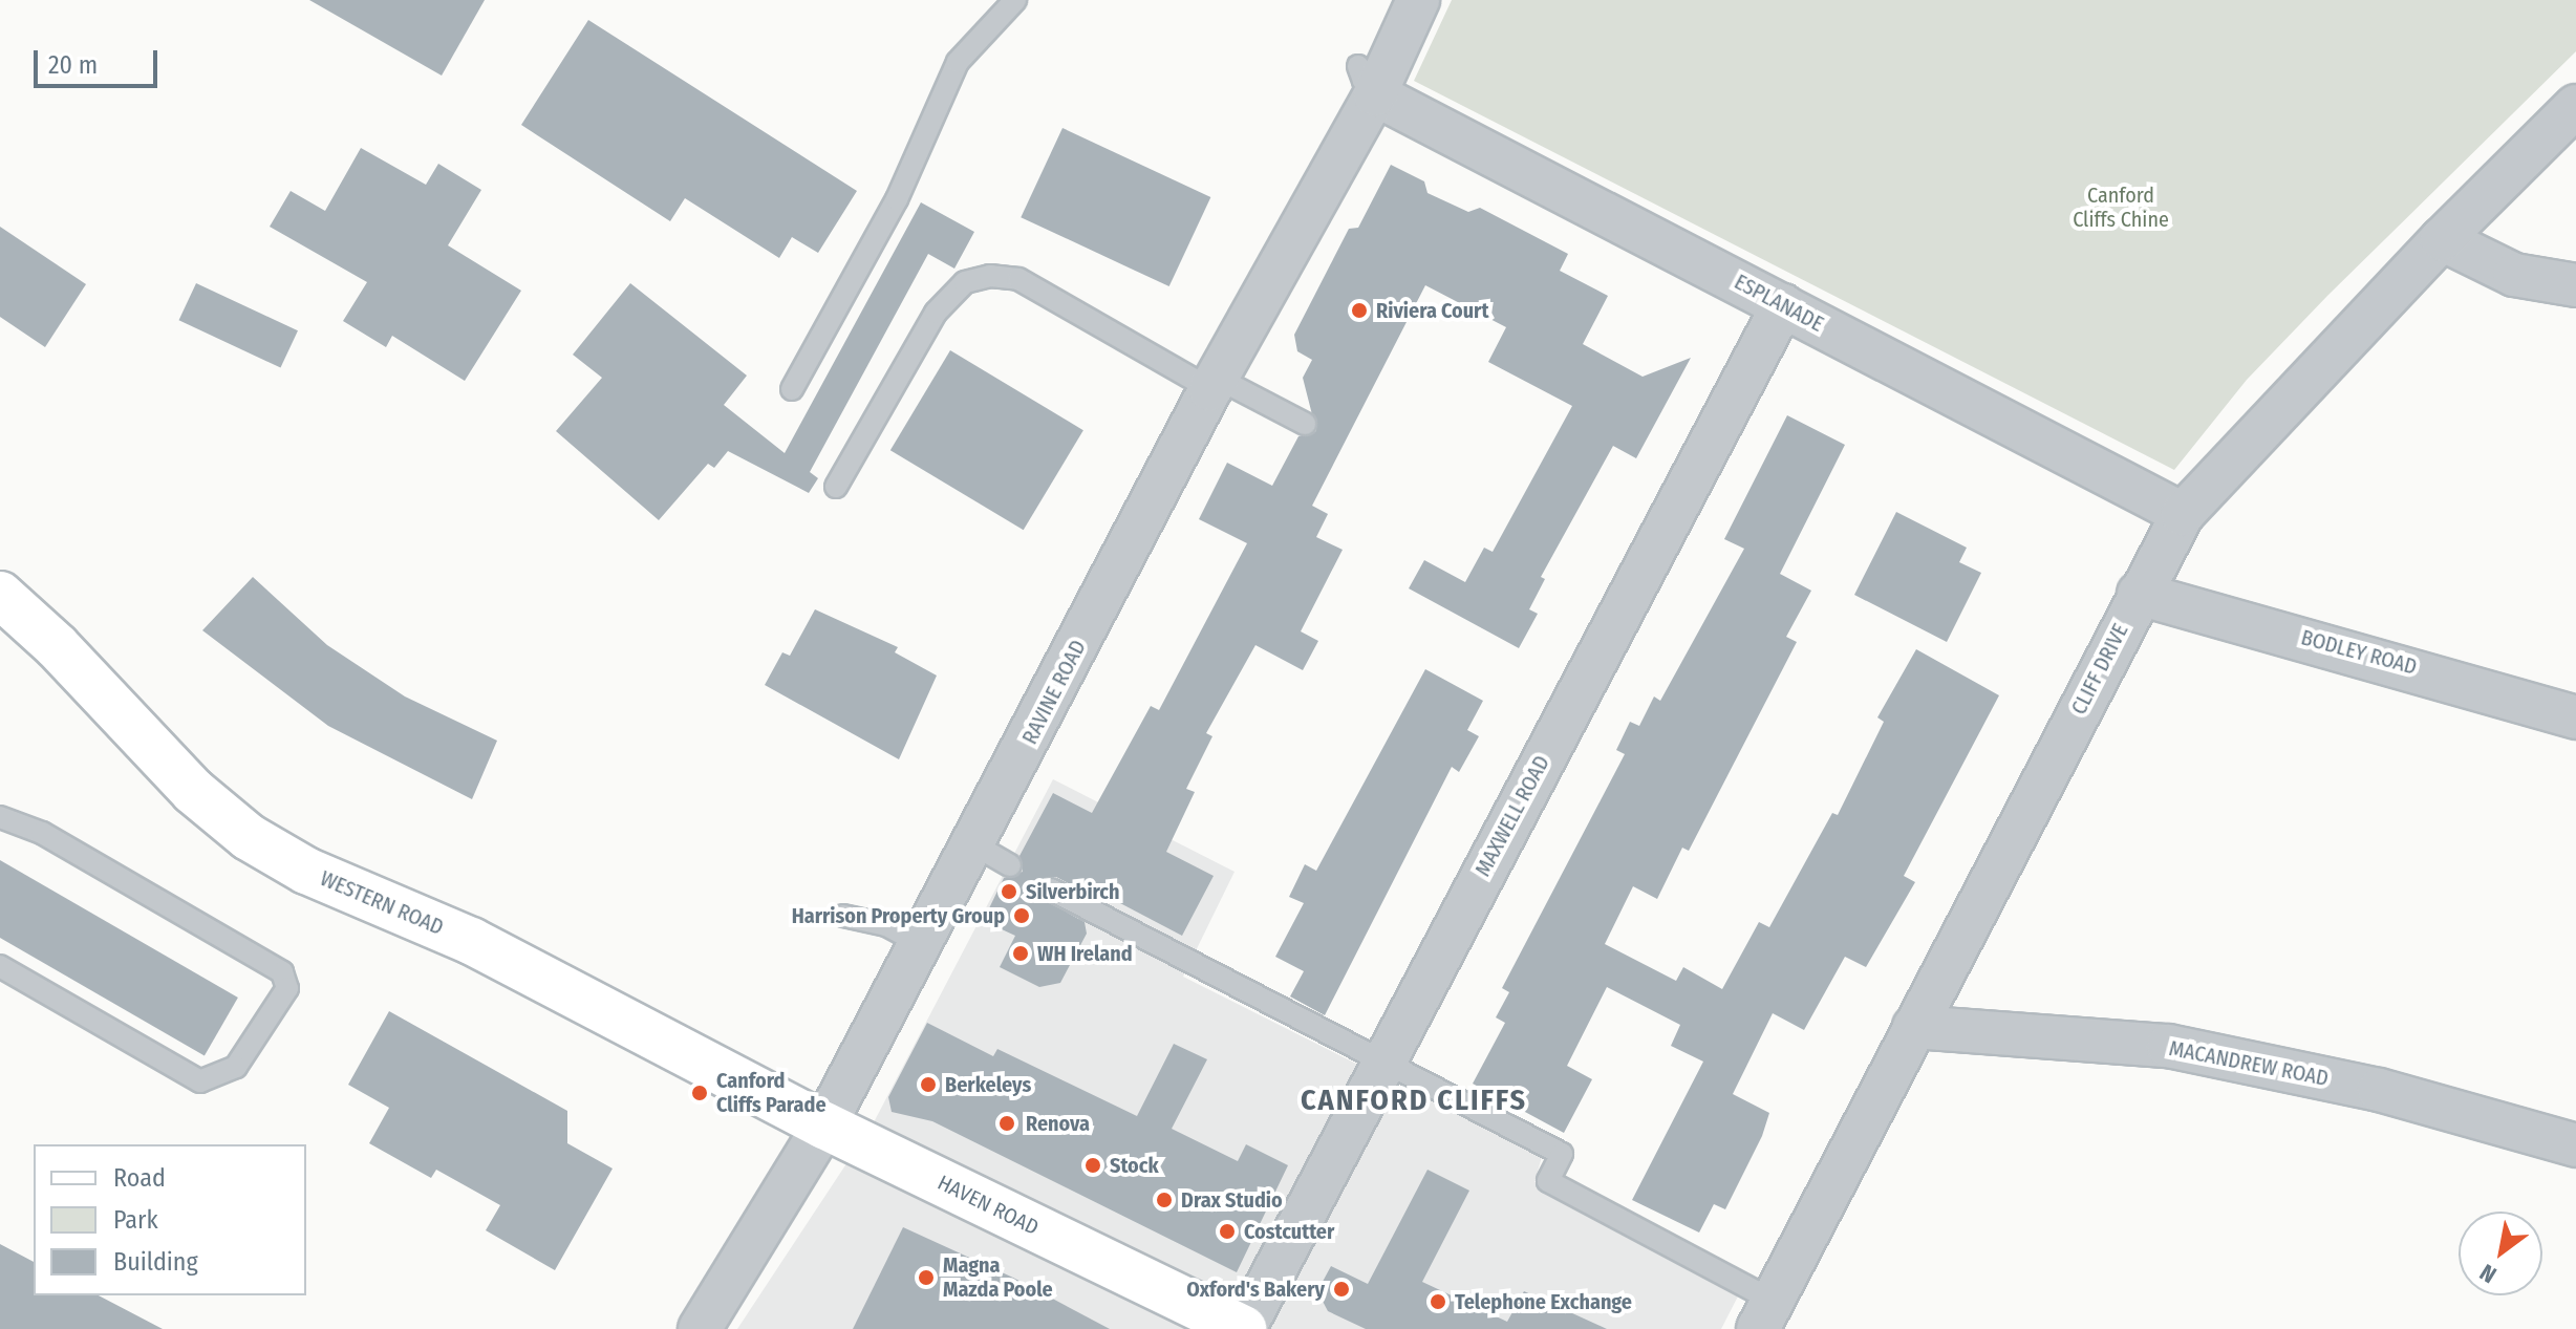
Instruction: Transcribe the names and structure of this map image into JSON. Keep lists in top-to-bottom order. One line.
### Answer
{"streets":{"main road":["WESTERN ROAD","HAVEN ROAD"],"street":["ESPLANADE","BODLEY ROAD","CLIFF DRIVE","RAVINE ROAD","MAXWELL ROAD","MACANDREW ROAD"]},"crossings":[["ESPLANADE","CLIFF DRIVE"],["ESPLANADE","RAVINE ROAD"],["ESPLANADE","MAXWELL ROAD"],["BODLEY ROAD","CLIFF DRIVE"],["CLIFF DRIVE","MACANDREW ROAD"],["RAVINE ROAD","WESTERN ROAD"],["RAVINE ROAD","HAVEN ROAD"],["MAXWELL ROAD","HAVEN ROAD"],["WESTERN ROAD","HAVEN ROAD"]],"districts":["CANFORD CLIFFS"],"parks":["Canford Cliffs Chine"],"places":["Riviera Court","Silverbirch","Harrison Property Group","WH Ireland","Berkeleys","Canford Cliffs Parade","Renova","Stock","Drax Studio","Costcutter","Magna Mazda Poole","Oxford's Bakery","Telephone Exchange"],"legend":["Road","Park","Building"],"scale_bar":"20 m","north":"bottom left"}
